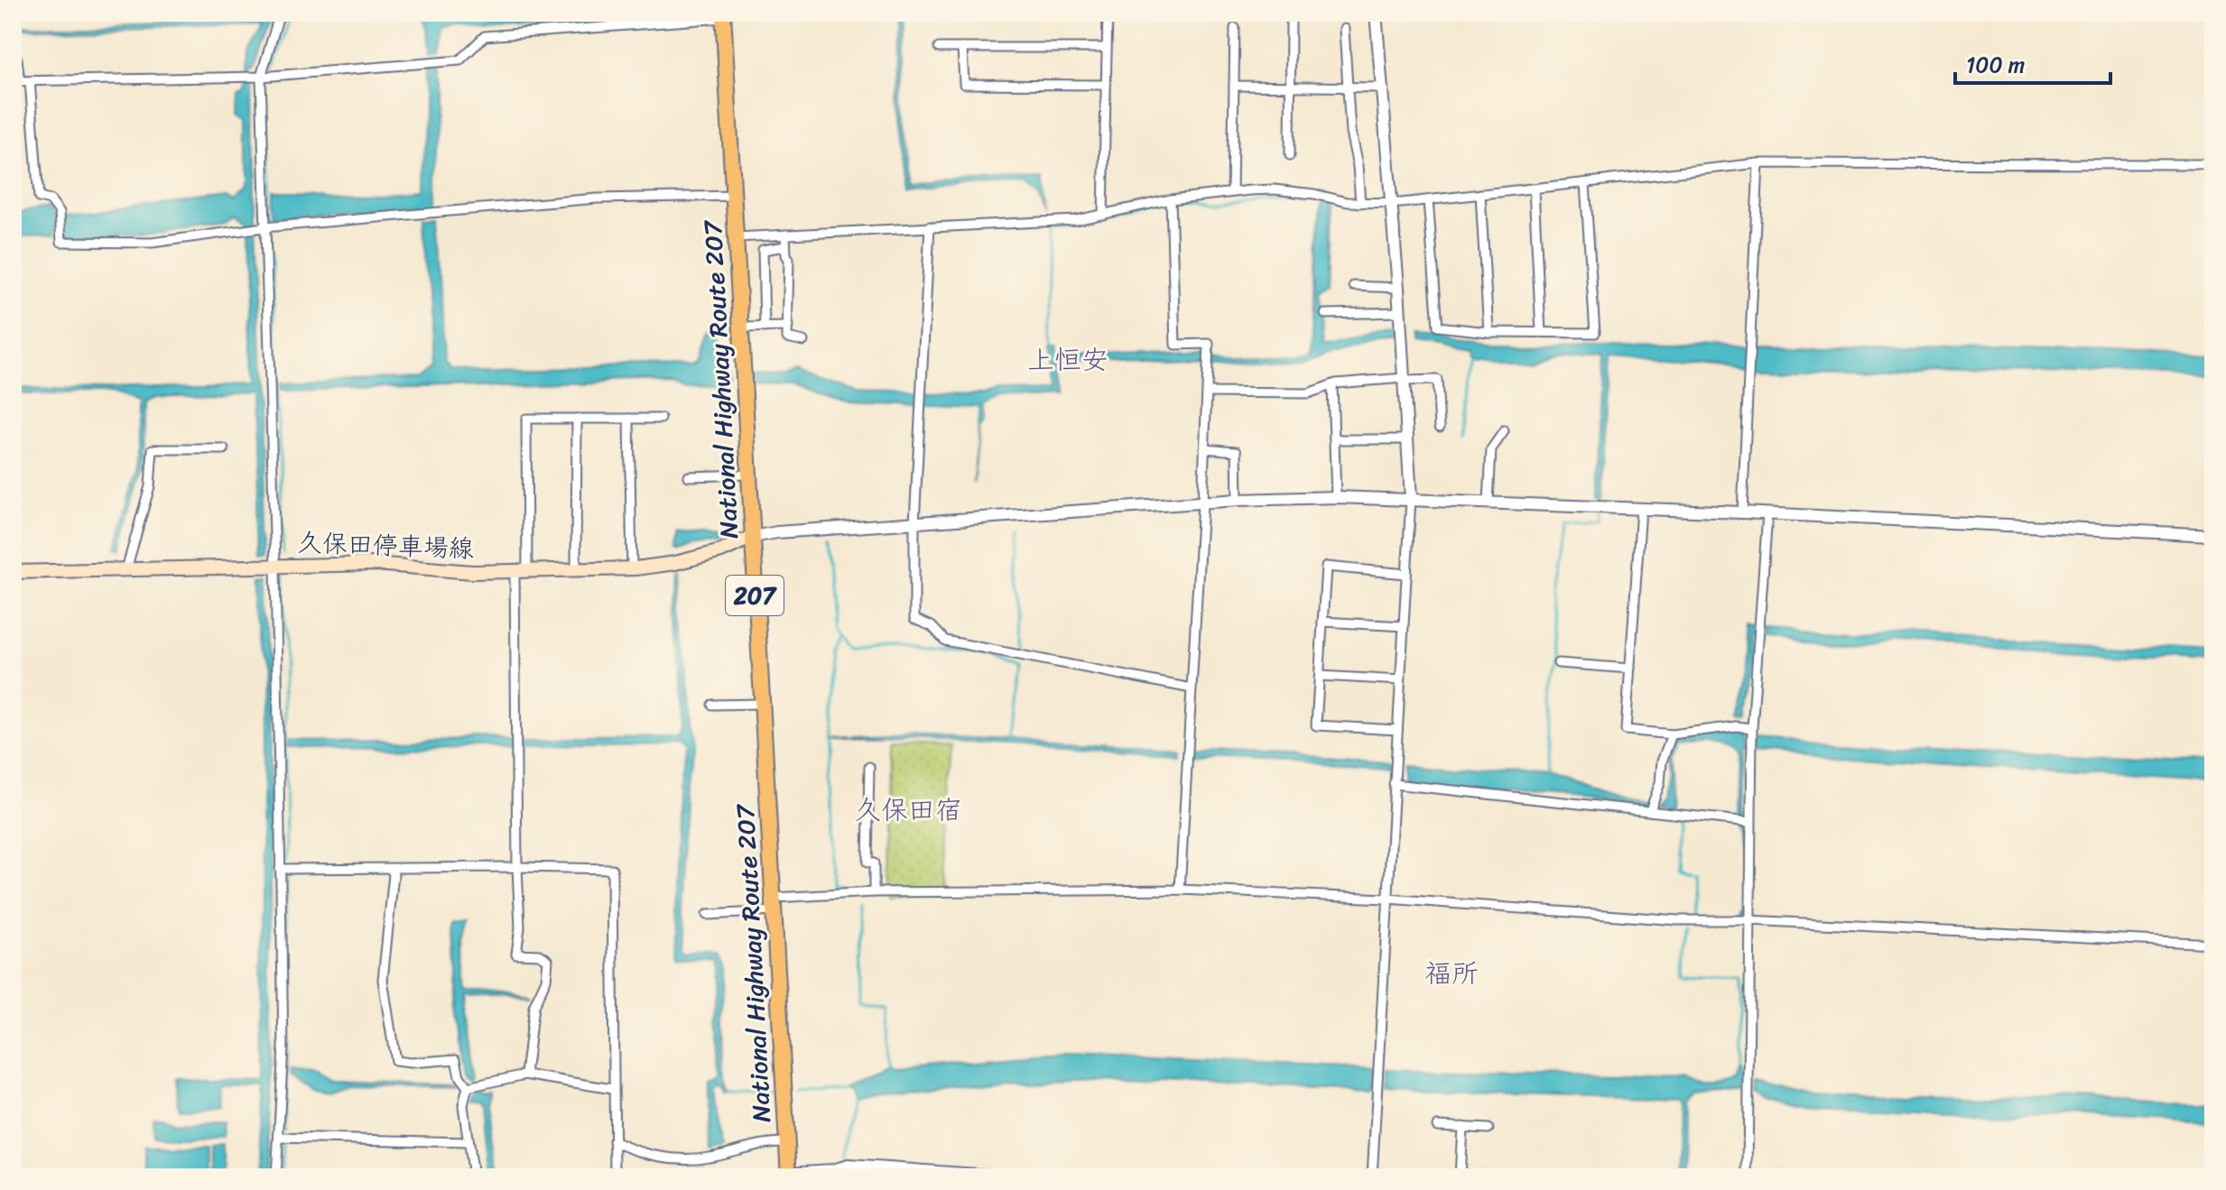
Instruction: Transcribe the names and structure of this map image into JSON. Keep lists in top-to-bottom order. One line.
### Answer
{"streets":{"highway":["National Highway Route 207","207"],"main road":["久保田停車場線"]},"crossings":[["National Highway Route 207","久保田停車場線"]],"districts":["上恒安","久保田宿","福所"],"scale_bar":"100 m"}
